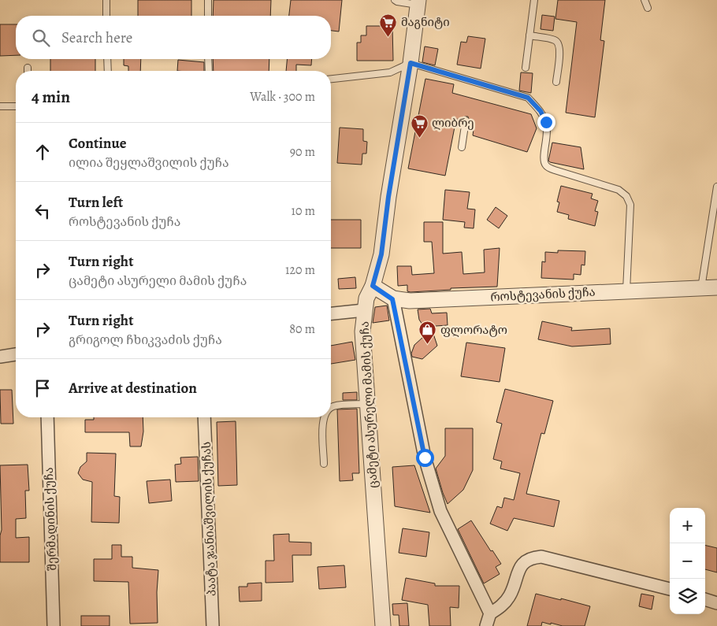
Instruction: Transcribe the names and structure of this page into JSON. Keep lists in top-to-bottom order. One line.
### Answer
{"streets":{"street":["როსტევანის ქუჩა","ცამეტი ასურელი მამის ქუჩა","შერმადინის ქუჩა","პაატა ჯანიაშვილის ქუჩას"]},"crossings":[["როსტევანის ქუჩა","ცამეტი ასურელი მამის ქუჩა"]],"places":{"supermarket":["მაგნიტი","ლიბრე"],"shop":["ფლორატო"]},"page":{"search":"Search here","heading":["4 min","Walk · 300 m"],"list":[["Continue","ილია შეყლაშვილის ქუჩა","90 m"],["Turn left","როსტევანის ქუჩა","10 m"],["Turn right","ცამეტი ასურელი მამის ქუჩა","120 m"],["Turn right","გრიგოლ ჩხიკვაძის ქუჩა","80 m"],"Arrive at destination"],"map_buttons":["+","−"]}}
